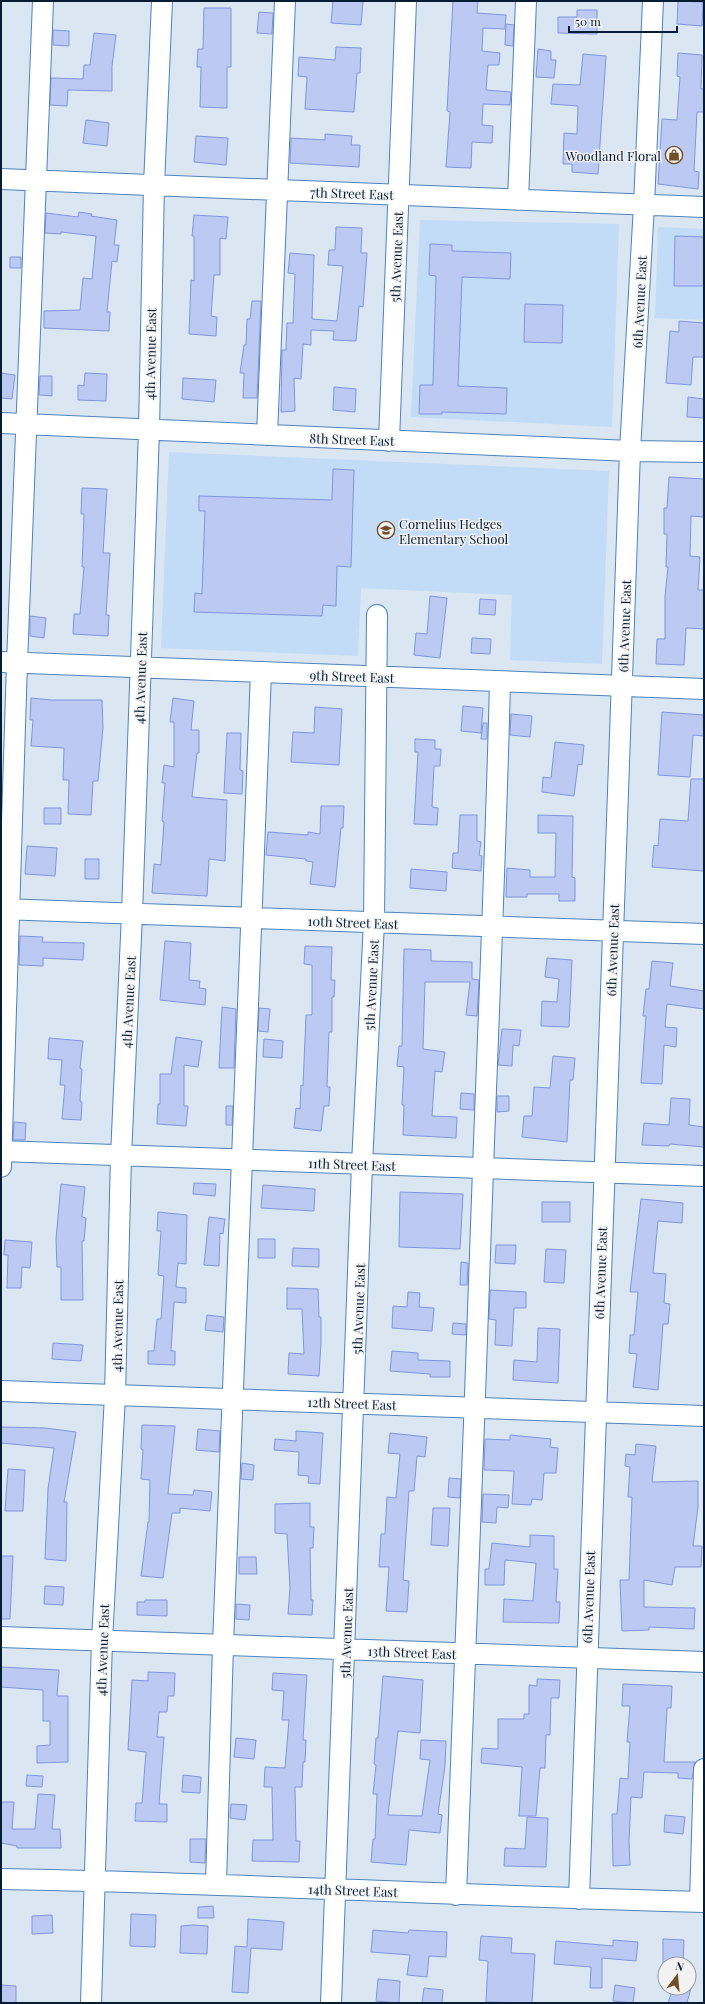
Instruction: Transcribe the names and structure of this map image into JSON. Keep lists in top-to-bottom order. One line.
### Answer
{"streets":{"street":["7th Street East","5th Avenue East","6th Avenue East","4th Avenue East","8th Street East","9th Street East","10th Street East","11th Street East","12th Street East","13th Street East","14th Street East"]},"crossings":[["7th Street East","5th Avenue East"],["7th Street East","6th Avenue East"],["7th Street East","4th Avenue East"],["5th Avenue East","8th Street East"],["5th Avenue East","9th Street East"],["5th Avenue East","10th Street East"],["5th Avenue East","11th Street East"],["5th Avenue East","12th Street East"],["5th Avenue East","13th Street East"],["5th Avenue East","14th Street East"],["6th Avenue East","8th Street East"],["6th Avenue East","9th Street East"],["6th Avenue East","10th Street East"],["6th Avenue East","11th Street East"],["6th Avenue East","12th Street East"],["6th Avenue East","13th Street East"],["6th Avenue East","14th Street East"],["4th Avenue East","8th Street East"],["4th Avenue East","9th Street East"],["4th Avenue East","10th Street East"],["4th Avenue East","11th Street East"],["4th Avenue East","12th Street East"],["4th Avenue East","13th Street East"],["4th Avenue East","14th Street East"]],"places":{"shop":["Woodland Floral"],"school or university":["Cornelius Hedges Elementary School"]},"scale_bar":"50 m","north":"top"}
